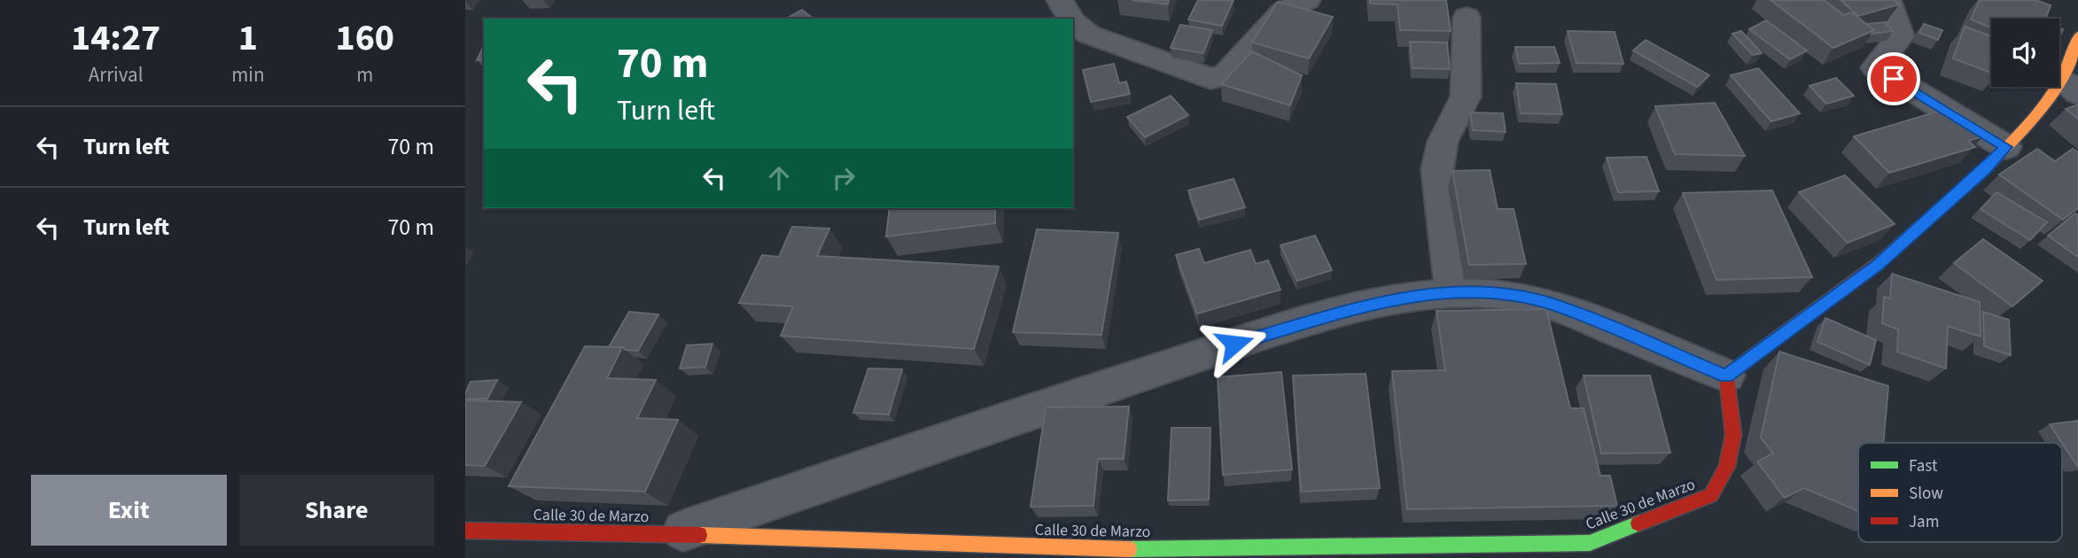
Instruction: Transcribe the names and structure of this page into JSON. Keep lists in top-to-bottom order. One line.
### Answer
{"streets":{"street":["Calle 30 de Marzo"]},"legend":["Fast","Slow","Jam"],"page":{"eta":["14:27","Arrival","1","min","160","m"],"turn":["70 m","Turn left"],"list":[{"name":"Turn left","value":"70 m"},{"name":"Turn left","value":"70 m"}],"buttons":["Exit","Share"]}}
